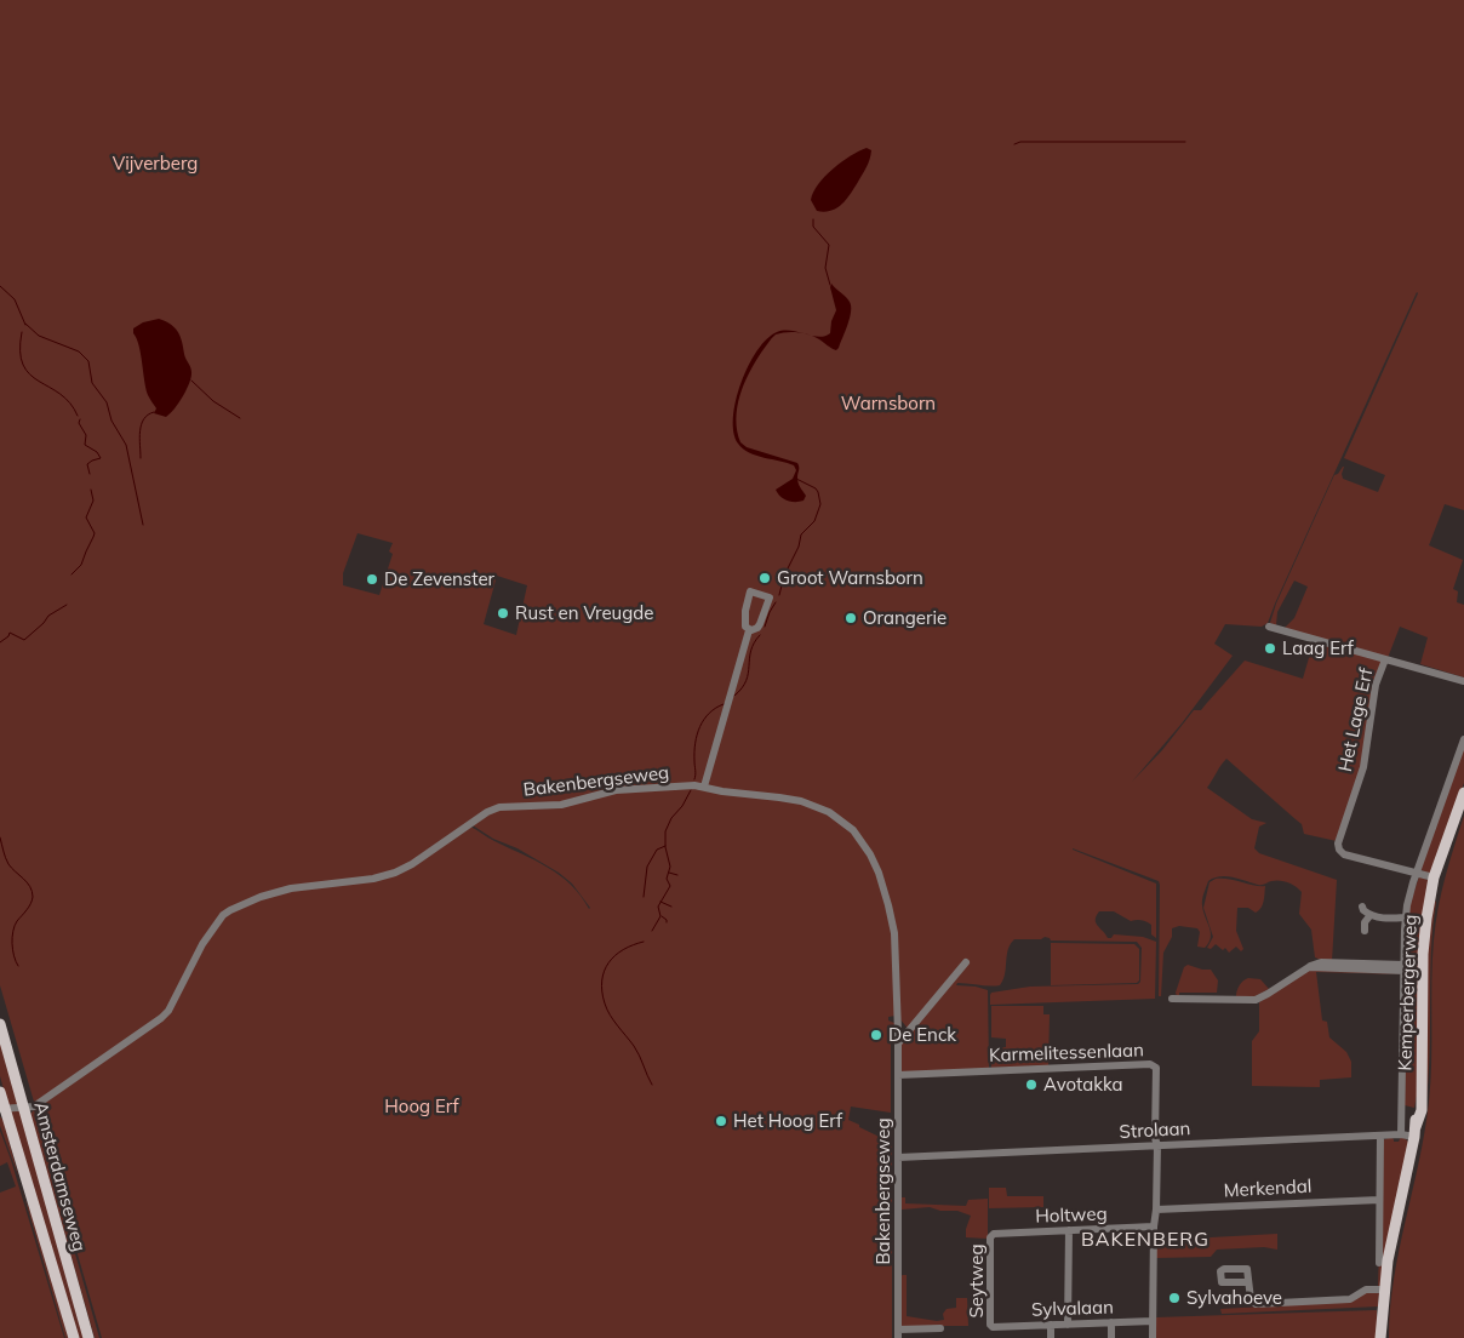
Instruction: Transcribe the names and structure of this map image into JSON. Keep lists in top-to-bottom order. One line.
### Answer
{"streets":{"main road":["Kemperbergerweg","Amsterdamseweg"],"street":["Het Lage Erf","Bakenbergseweg","Karmelitessenlaan","Strolaan","Merkendal","Holtweg","Seytweg","Sylvalaan"]},"crossings":[["Het Lage Erf","Kemperbergerweg"],["Bakenbergseweg","Karmelitessenlaan"],["Bakenbergseweg","Strolaan"],["Bakenbergseweg","Amsterdamseweg"],["Kemperbergerweg","Strolaan"],["Karmelitessenlaan","Strolaan"],["Holtweg","Seytweg"],["Seytweg","Sylvalaan"]],"districts":["BAKENBERG"],"parks":["Vijverberg","Warnsborn","Hoog Erf"],"places":["Groot Warnsborn","De Zevenster","Rust en Vreugde","Orangerie","Laag Erf","De Enck","Avotakka","Het Hoog Erf","Sylvahoeve"]}
